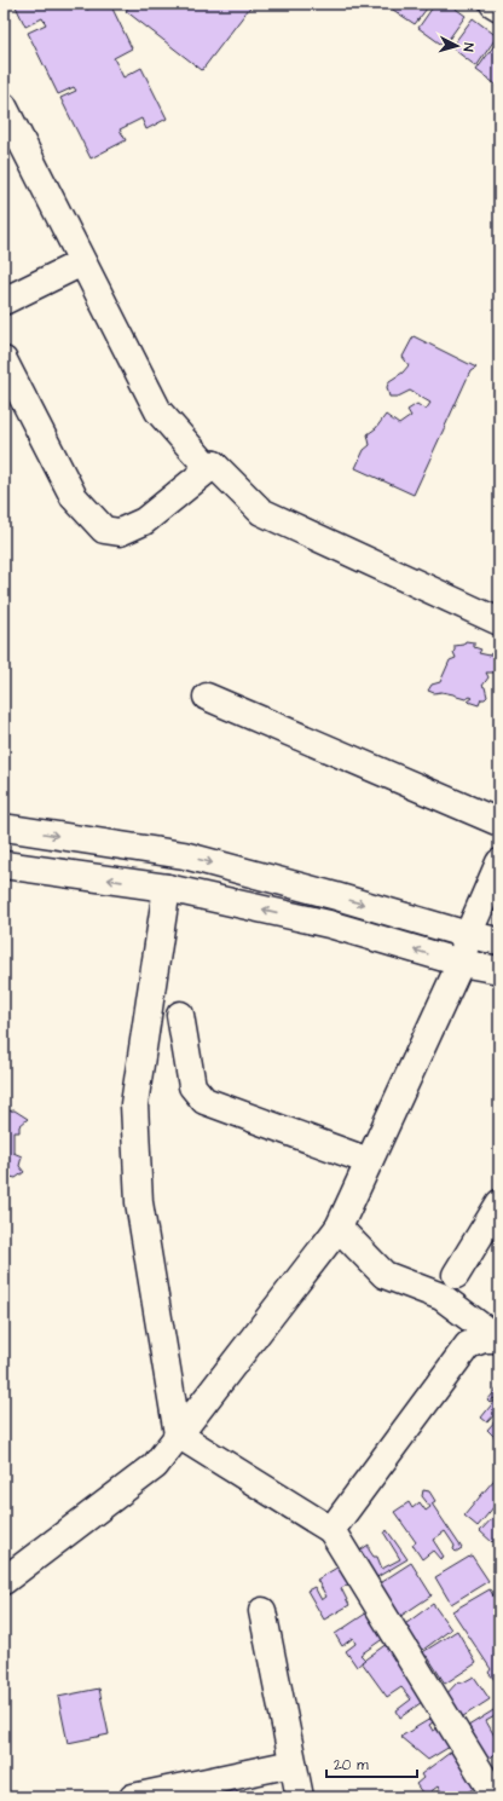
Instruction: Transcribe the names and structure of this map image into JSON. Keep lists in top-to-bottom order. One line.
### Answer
{"scale_bar":"20 m","north":"right"}
